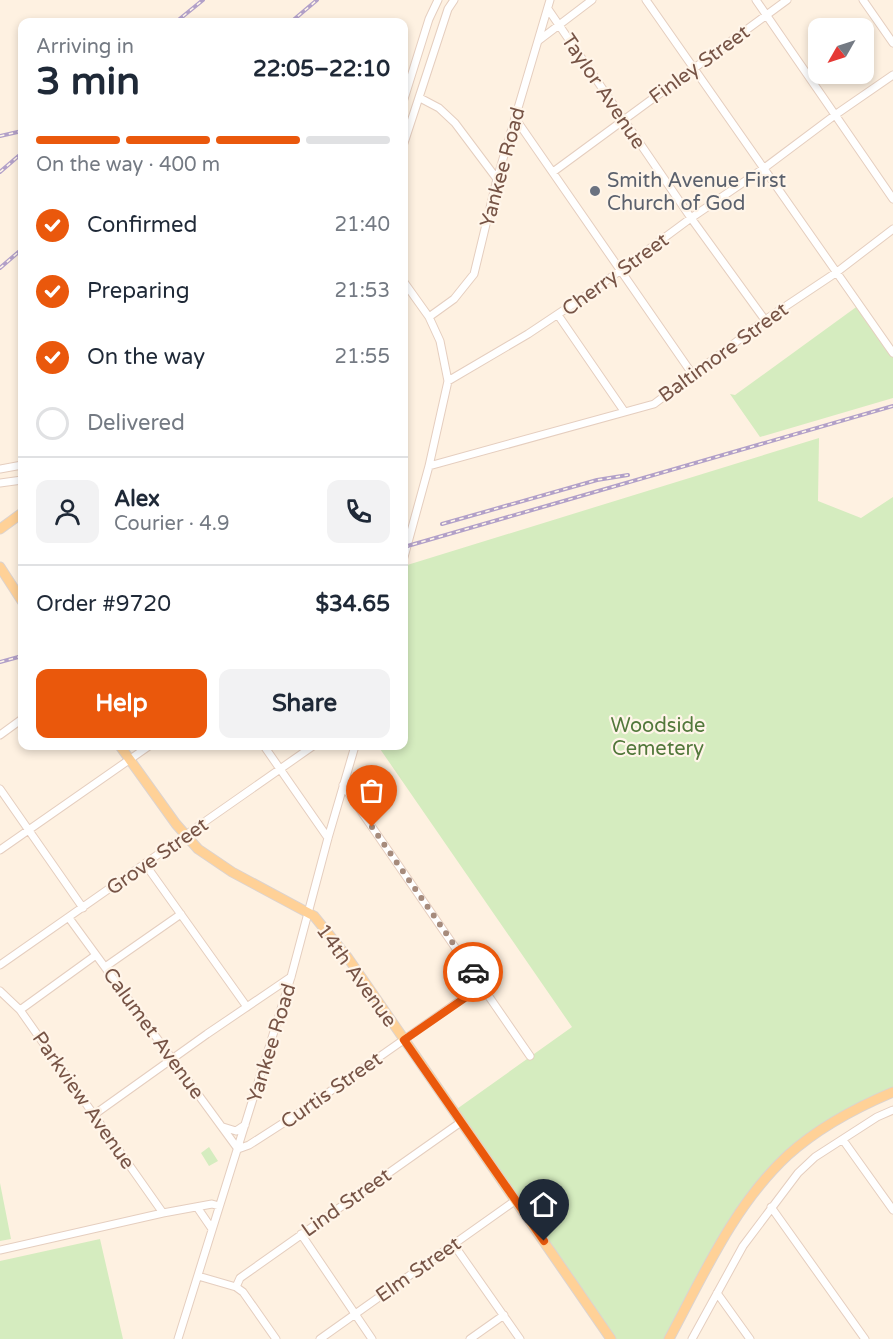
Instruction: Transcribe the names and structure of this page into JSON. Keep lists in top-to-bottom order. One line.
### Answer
{"streets":{"main road":["14th Avenue"],"street":["Finley Street","Taylor Avenue","Yankee Road","Cherry Street","Baltimore Street","Grove Street","Calumet Avenue","Curtis Street","Parkview Avenue","Lind Street","Elm Street"]},"crossings":[["Finley Street","Taylor Avenue"],["Taylor Avenue","Yankee Road"],["Taylor Avenue","Cherry Street"],["Taylor Avenue","Baltimore Street"],["Yankee Road","14th Avenue"],["Yankee Road","Calumet Avenue"],["Yankee Road","Curtis Street"],["Grove Street","14th Avenue"],["Grove Street","Calumet Avenue"],["14th Avenue","Curtis Street"],["14th Avenue","Lind Street"],["14th Avenue","Elm Street"],["Calumet Avenue","Curtis Street"]],"parks":["Woodside Cemetery"],"places":["Smith Avenue First Church of God"],"north":"bottom left","page":{"heading":["3 min","Arriving in","22:05–22:10"],"panel":["Alex","Courier · 4.9","Order #9720","$34.65"],"bar":"On the way · 400 m","list":[["Confirmed","21:40"],["Preparing","21:53"],["On the way","21:55"],"Delivered"],"buttons":["Help","Share"]}}
